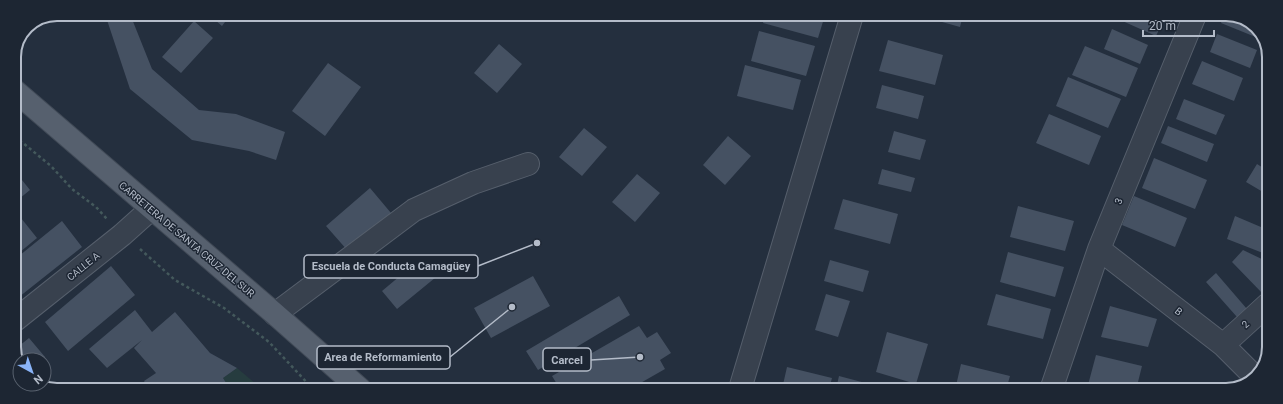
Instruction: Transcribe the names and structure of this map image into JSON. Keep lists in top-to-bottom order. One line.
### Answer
{"streets":{"main road":["CARRETERA DE SANTA CRUZ DEL SUR"],"street":["3","CALLE A","B","2"]},"crossings":[["3","B"],["CARRETERA DE SANTA CRUZ DEL SUR","CALLE A"],["B","2"]],"places":["Escuela de Conducta Camagüey","Area de Reformamiento","Carcel"],"scale_bar":"20 m","north":"bottom right"}
